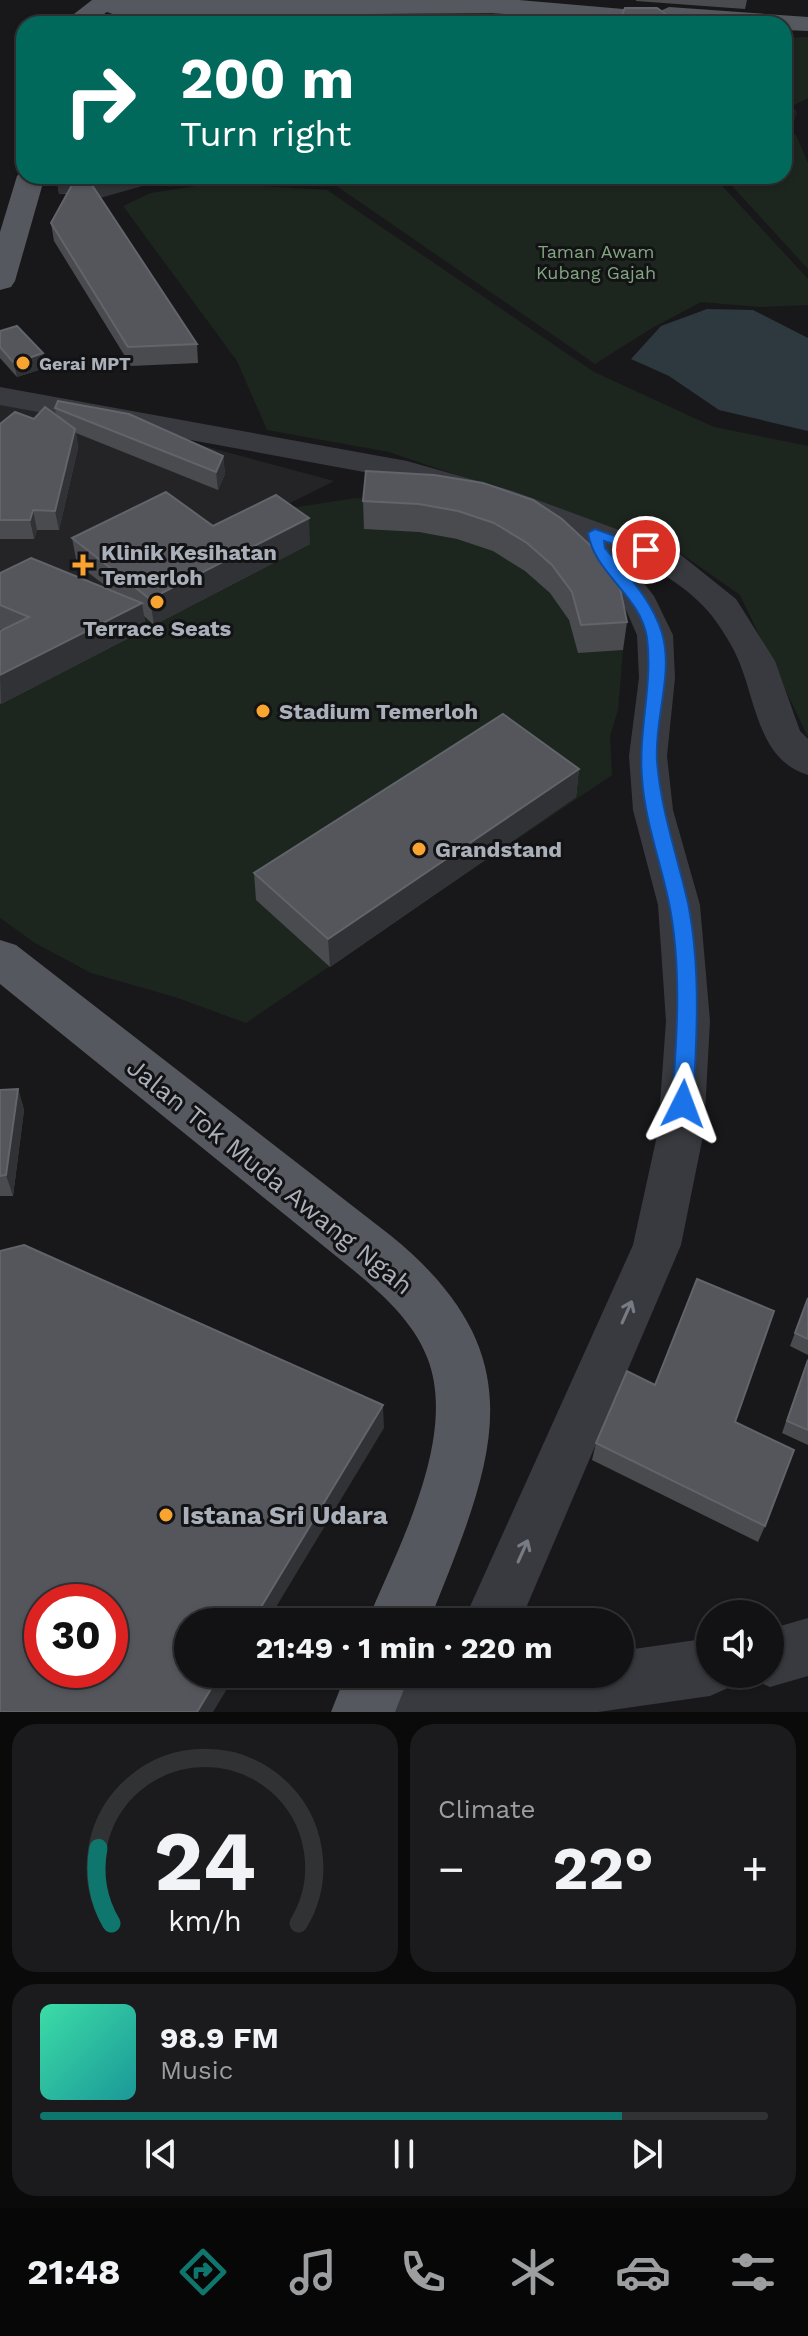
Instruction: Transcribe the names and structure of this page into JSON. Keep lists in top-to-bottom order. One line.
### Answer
{"streets":{"main road":["Jalan Tok Muda Awang Ngah"]},"parks":["Taman Awam Kubang Gajah"],"places":{"other":["Gerai MPT","Terrace Seats","Stadium Temerloh","Grandstand","Istana Sri Udara"],"health":["Klinik Kesihatan Temerloh"]},"page":{"turn":["200 m","Turn right"],"limit":"30","trip":"21:49 · 1 min · 220 m","tile":"Climate","heat":["−","22°","+"],"song":["98.9 FM","Music"],"tabs":"21:48","gauge":["24","km/h"]}}
